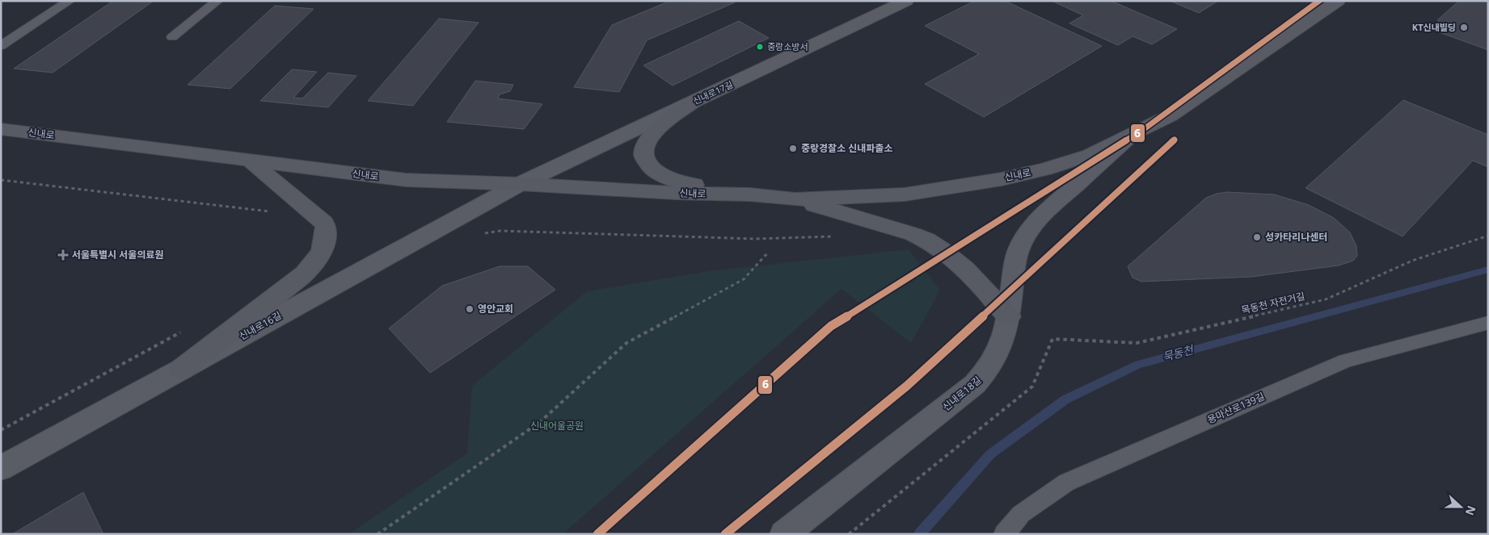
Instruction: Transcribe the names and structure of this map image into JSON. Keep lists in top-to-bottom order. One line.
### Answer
{"streets":{"main road":["신내로"],"street":["신내로17길","신내로16길","신내로18길"],"lane":["용마산로139길"],"path":["목동천 자전거길"]},"crossings":[["신내로17길","신내로"],["신내로17길","신내로16길"],["신내로","신내로16길"],["신내로","신내로18길"]],"water":["묵동천"],"parks":["신내어울공원"],"places":{"other":["KT신내빌딩","중랑소방서","중랑경찰소 신내파출소","성카타리나센터","영안교회"],"health":["서울특별시 서울의료원"]},"lines":["transit line 6"],"north":"right"}
